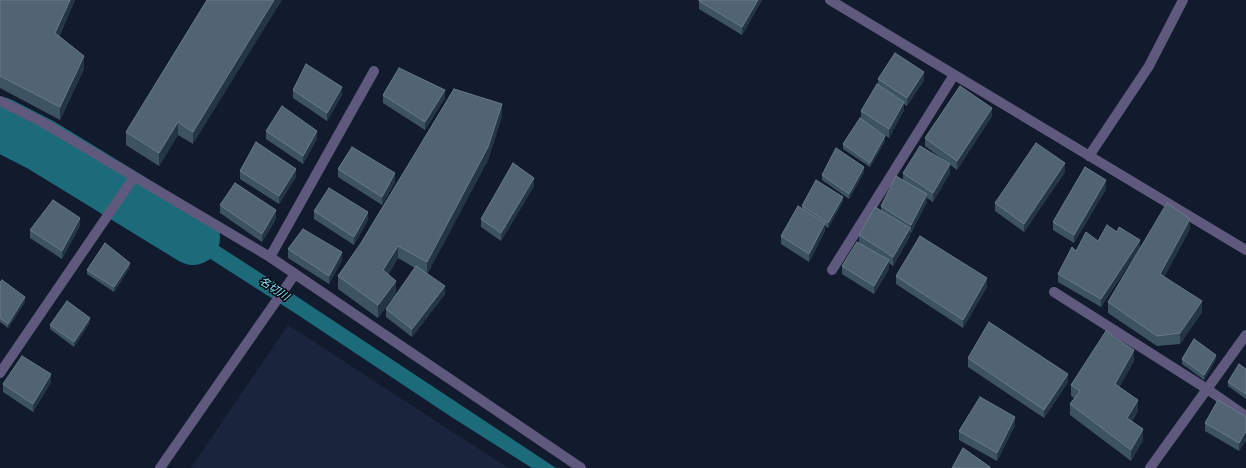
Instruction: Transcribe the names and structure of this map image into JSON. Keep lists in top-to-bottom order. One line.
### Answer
{"water":["名切川"]}
